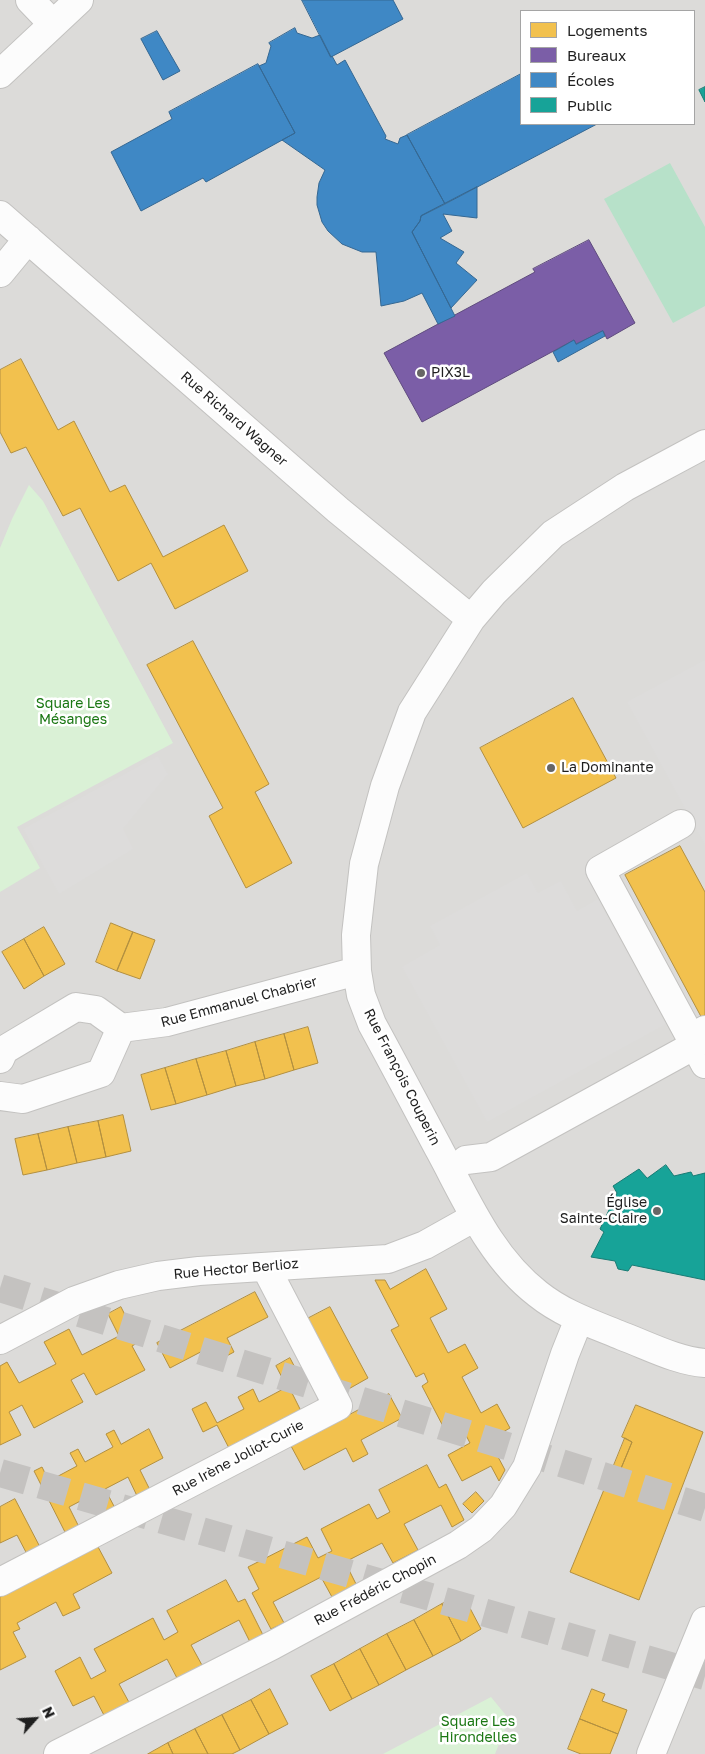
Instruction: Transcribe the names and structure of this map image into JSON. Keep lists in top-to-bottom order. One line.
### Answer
{"streets":{"street":["Rue Richard Wagner","Rue Emmanuel Chabrier","Rue François Couperin","Rue Hector Berlioz","Rue Irène Joliot-Curie","Rue Frédéric Chopin"]},"crossings":[["Rue Richard Wagner","Rue François Couperin"],["Rue Emmanuel Chabrier","Rue François Couperin"],["Rue François Couperin","Rue Hector Berlioz"],["Rue François Couperin","Rue Frédéric Chopin"],["Rue Hector Berlioz","Rue Irène Joliot-Curie"]],"parks":["Square Les Mésanges","Square Les Hirondelles"],"places":["PIX3L","La Dominante","Église Sainte-Claire"],"legend":["Logements","Bureaux","Écoles","Public"],"north":"top right"}
